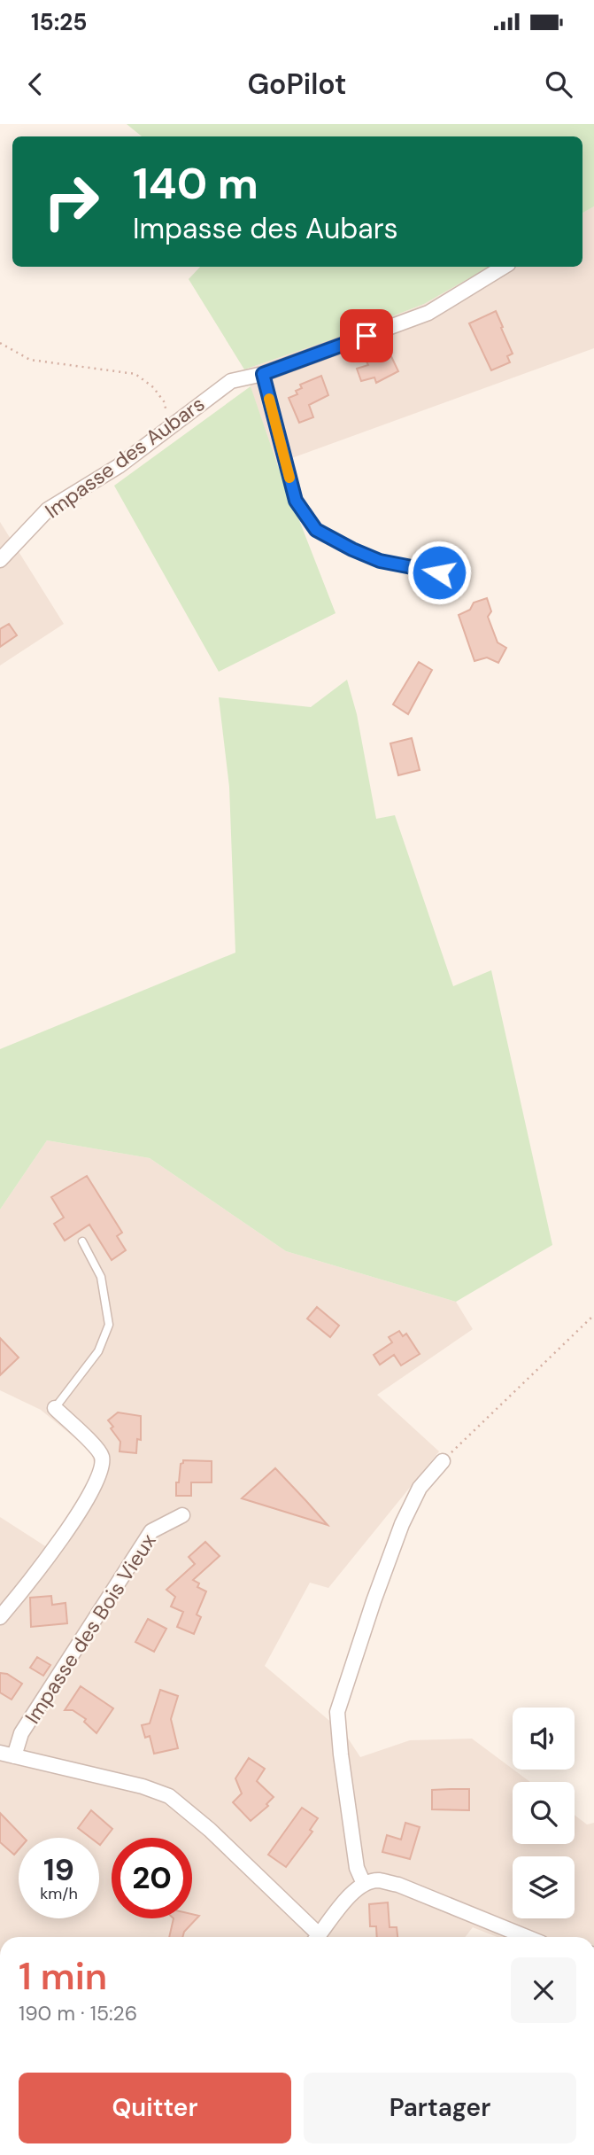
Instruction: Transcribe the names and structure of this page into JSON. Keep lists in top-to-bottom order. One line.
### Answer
{"streets":{"street":["Impasse des Aubars","Impasse des Bois Vieux"]},"page":{"status":"15:25","header":"GoPilot","turn":["140 m","Impasse des Aubars"],"speed":"19 km/h","limit":"20","heading":["1 min","190 m · 15:26"],"buttons":["Quitter","Partager"]}}
